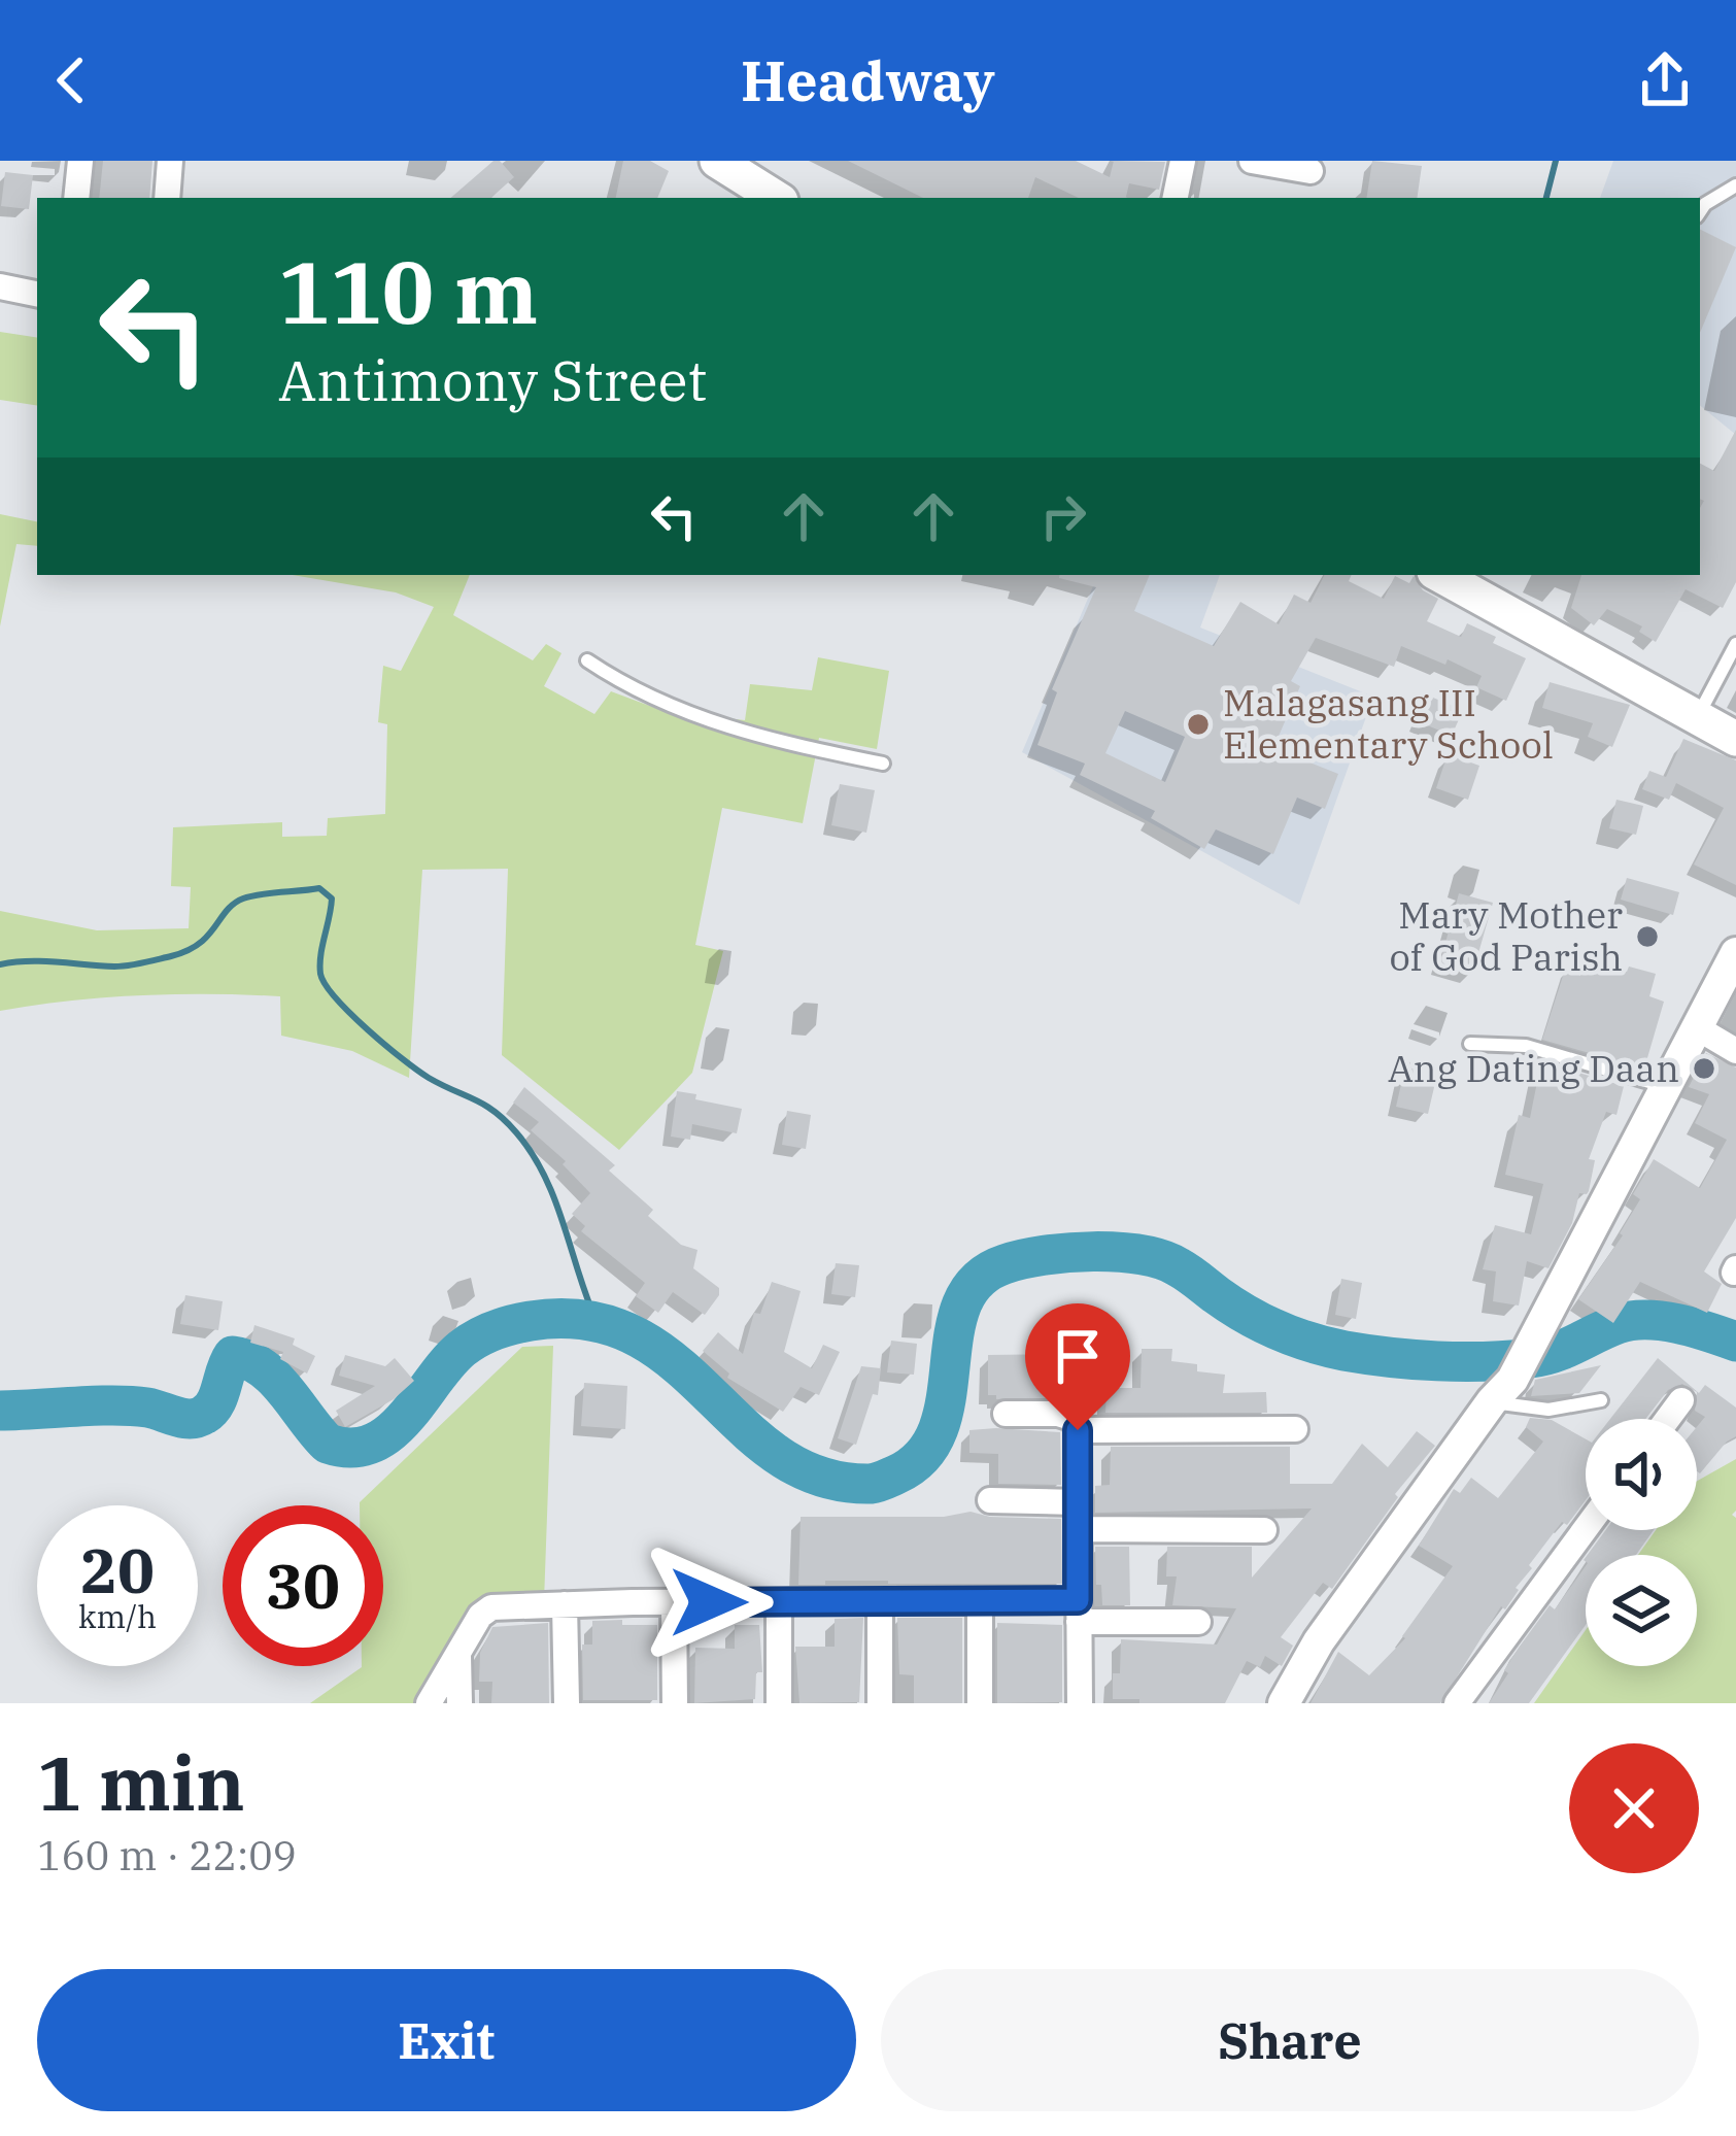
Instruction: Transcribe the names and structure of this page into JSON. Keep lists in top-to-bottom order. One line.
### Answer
{"places":["Malagasang III Elementary School","Mary Mother of God Parish","Ang Dating Daan"],"page":{"header":"Headway","turn":["110 m","Antimony Street"],"speed":"20 km/h","limit":"30","heading":["1 min","160 m · 22:09"],"buttons":["Exit","Share"]}}
